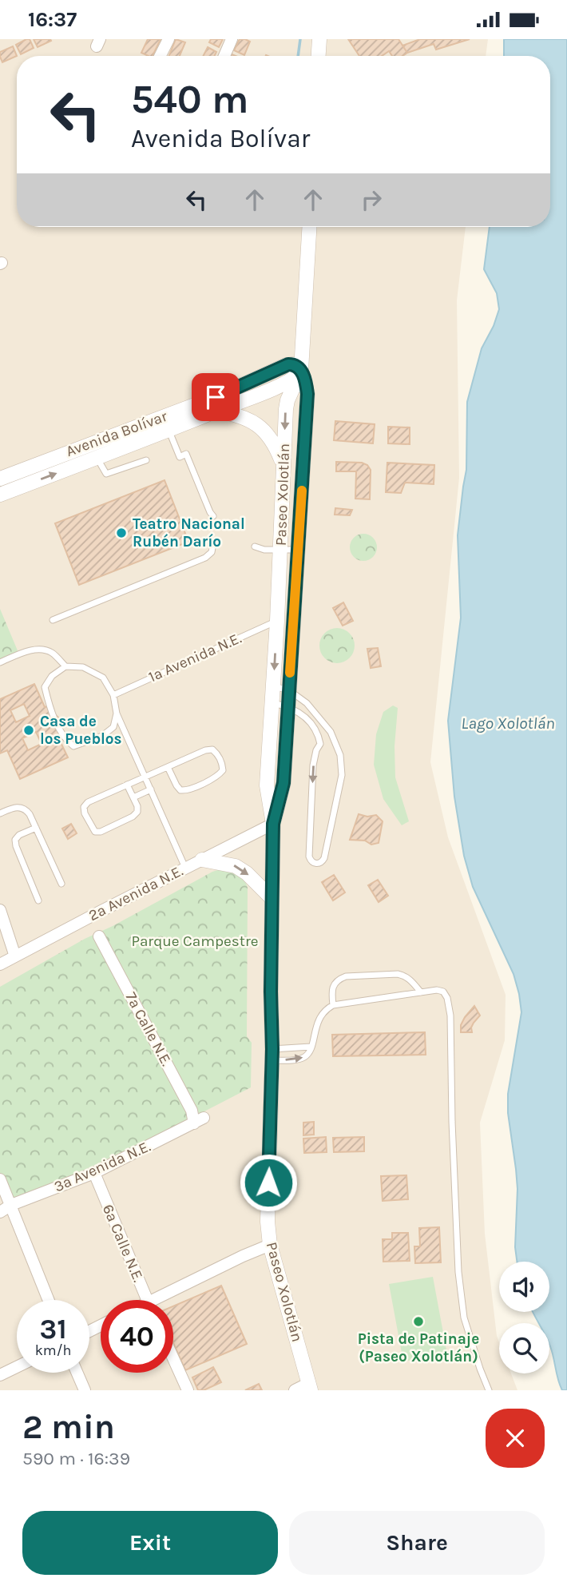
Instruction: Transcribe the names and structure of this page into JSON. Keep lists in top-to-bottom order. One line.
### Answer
{"streets":{"street":["Avenida Bolívar","Paseo Xolotlán","2a Avenida N.E.","7a Calle N.E.","3a Avenida N.E.","6a Calle N.E."],"lane":["1a Avenida N.E."]},"crossings":[["Avenida Bolívar","Paseo Xolotlán"],["Paseo Xolotlán","1a Avenida N.E."],["Paseo Xolotlán","2a Avenida N.E."],["7a Calle N.E.","3a Avenida N.E."],["3a Avenida N.E.","6a Calle N.E."]],"water":["Lago Xolotlán"],"parks":["Parque Campestre"],"places":["Teatro Nacional Rubén Darío","Casa de los Pueblos","Pista de Patinaje (Paseo Xolotlán)"],"page":{"status":"16:37","turn":["540 m","Avenida Bolívar"],"speed":"31 km/h","limit":"40","heading":["2 min","590 m · 16:39"],"buttons":["Exit","Share"]}}
